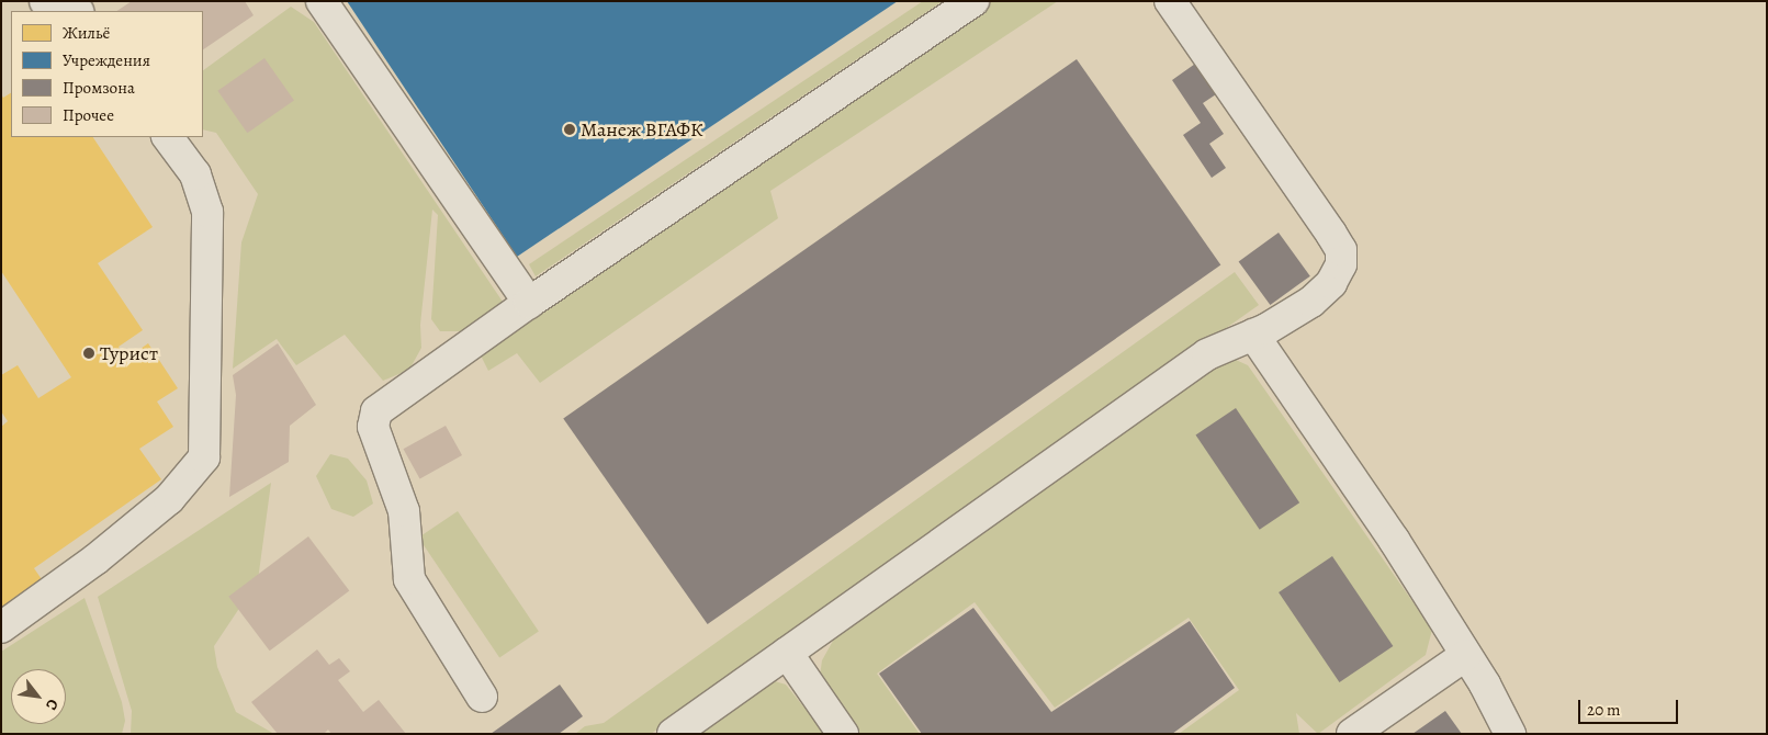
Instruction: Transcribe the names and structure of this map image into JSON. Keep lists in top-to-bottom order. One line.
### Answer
{"places":["Манеж ВГАФК","Турист"],"legend":["Жильё","Учреждения","Промзона","Прочее"],"scale_bar":"20 m","north":"bottom right"}
